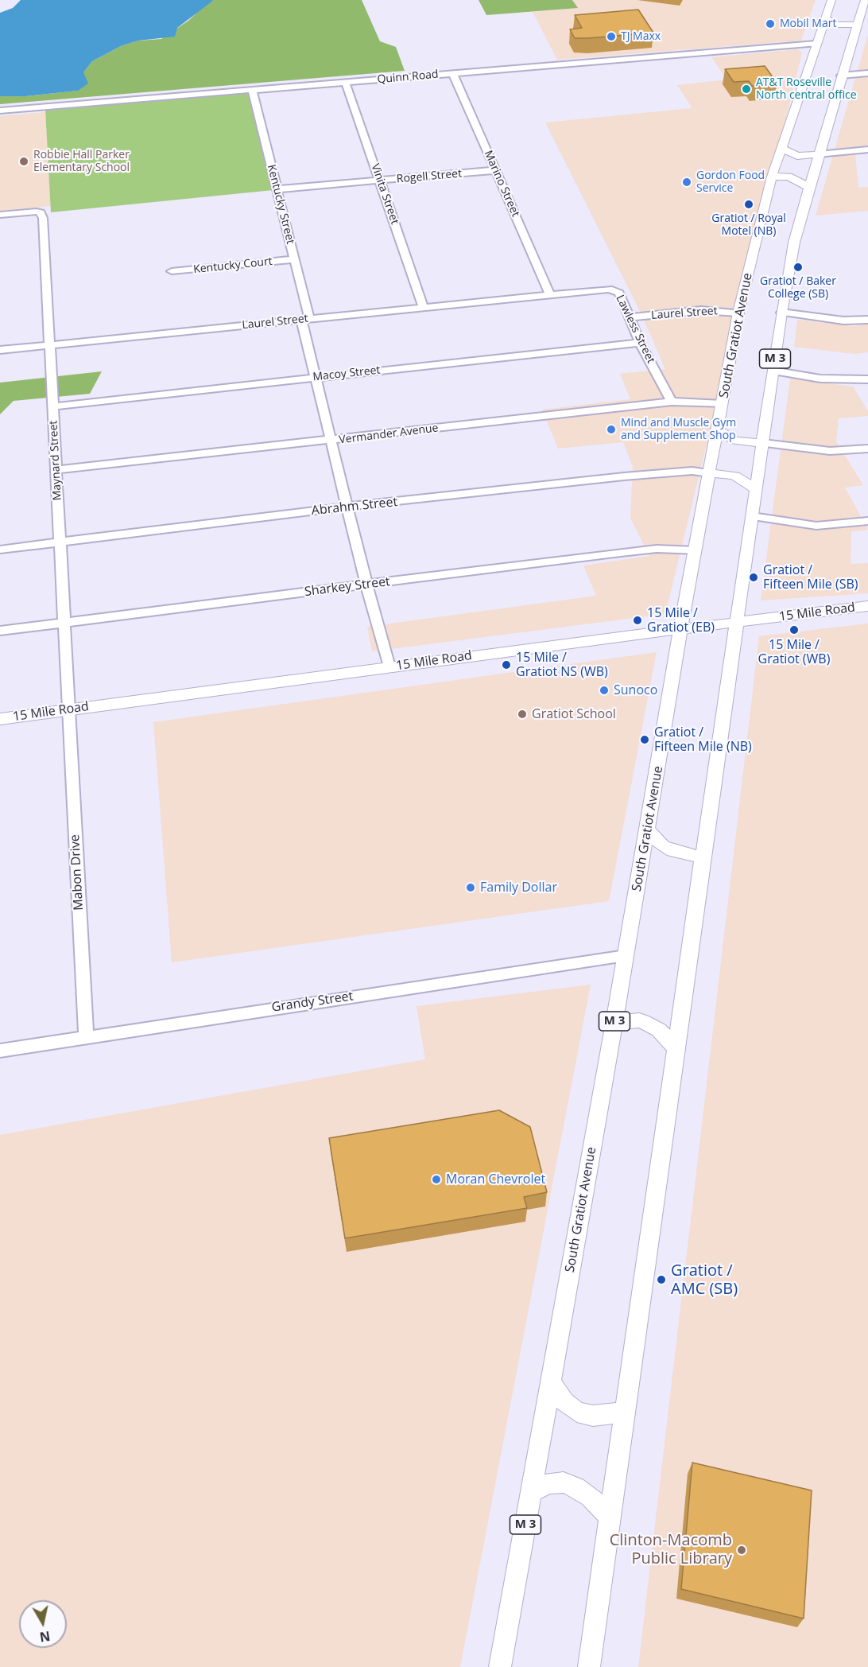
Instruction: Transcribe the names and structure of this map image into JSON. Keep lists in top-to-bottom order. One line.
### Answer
{"streets":{"main road":["South Gratiot Avenue","M 3","15 Mile Road"],"street":["Quinn Road","Rogell Street","Marino Street","Vinita Street","Kentucky Street","Kentucky Court","Laurel Street","Lawless Street","Macoy Street","Vermander Avenue","Maynard Street","Abrahm Street","Sharkey Street","Mabon Drive","Grandy Street"]},"crossings":[["Quinn Road","Marino Street"],["Quinn Road","Vinita Street"],["Quinn Road","Kentucky Street"],["Quinn Road","South Gratiot Avenue"],["Rogell Street","Marino Street"],["Rogell Street","Vinita Street"],["Rogell Street","Kentucky Street"],["Marino Street","Laurel Street"],["Marino Street","Lawless Street"],["Vinita Street","Laurel Street"],["Kentucky Street","Kentucky Court"],["Kentucky Street","Laurel Street"],["Kentucky Street","Macoy Street"],["Kentucky Street","Vermander Avenue"],["Kentucky Street","Abrahm Street"],["Kentucky Street","Sharkey Street"],["Kentucky Street","15 Mile Road"],["Laurel Street","Lawless Street"],["Laurel Street","South Gratiot Avenue"],["Laurel Street","Maynard Street"],["Lawless Street","Macoy Street"],["Lawless Street","Vermander Avenue"],["South Gratiot Avenue","Vermander Avenue"],["South Gratiot Avenue","Abrahm Street"],["South Gratiot Avenue","Sharkey Street"],["South Gratiot Avenue","15 Mile Road"],["South Gratiot Avenue","Grandy Street"],["M 3","15 Mile Road"],["Macoy Street","Maynard Street"],["Vermander Avenue","Maynard Street"],["Maynard Street","Abrahm Street"],["Maynard Street","Sharkey Street"],["Maynard Street","15 Mile Road"],["Maynard Street","Mabon Drive"],["15 Mile Road","Mabon Drive"],["Mabon Drive","Grandy Street"]],"places":["Mobil Mart","TJ Maxx","AT&T Roseville North central office","Robbie Hall Parker Elementary School","Gordon Food Service","Gratiot / Royal Motel (NB)","Gratiot / Baker College (SB)","Mind and Muscle Gym and Supplement Shop","Gratiot / Fifteen Mile (SB)","15 Mile / Gratiot (EB)","15 Mile / Gratiot (WB)","15 Mile / Gratiot NS (WB)","Sunoco","Gratiot School","Gratiot / Fifteen Mile (NB)","Family Dollar","Moran Chevrolet","Gratiot / AMC (SB)","Clinton-Macomb Public Library"],"north":"bottom"}
